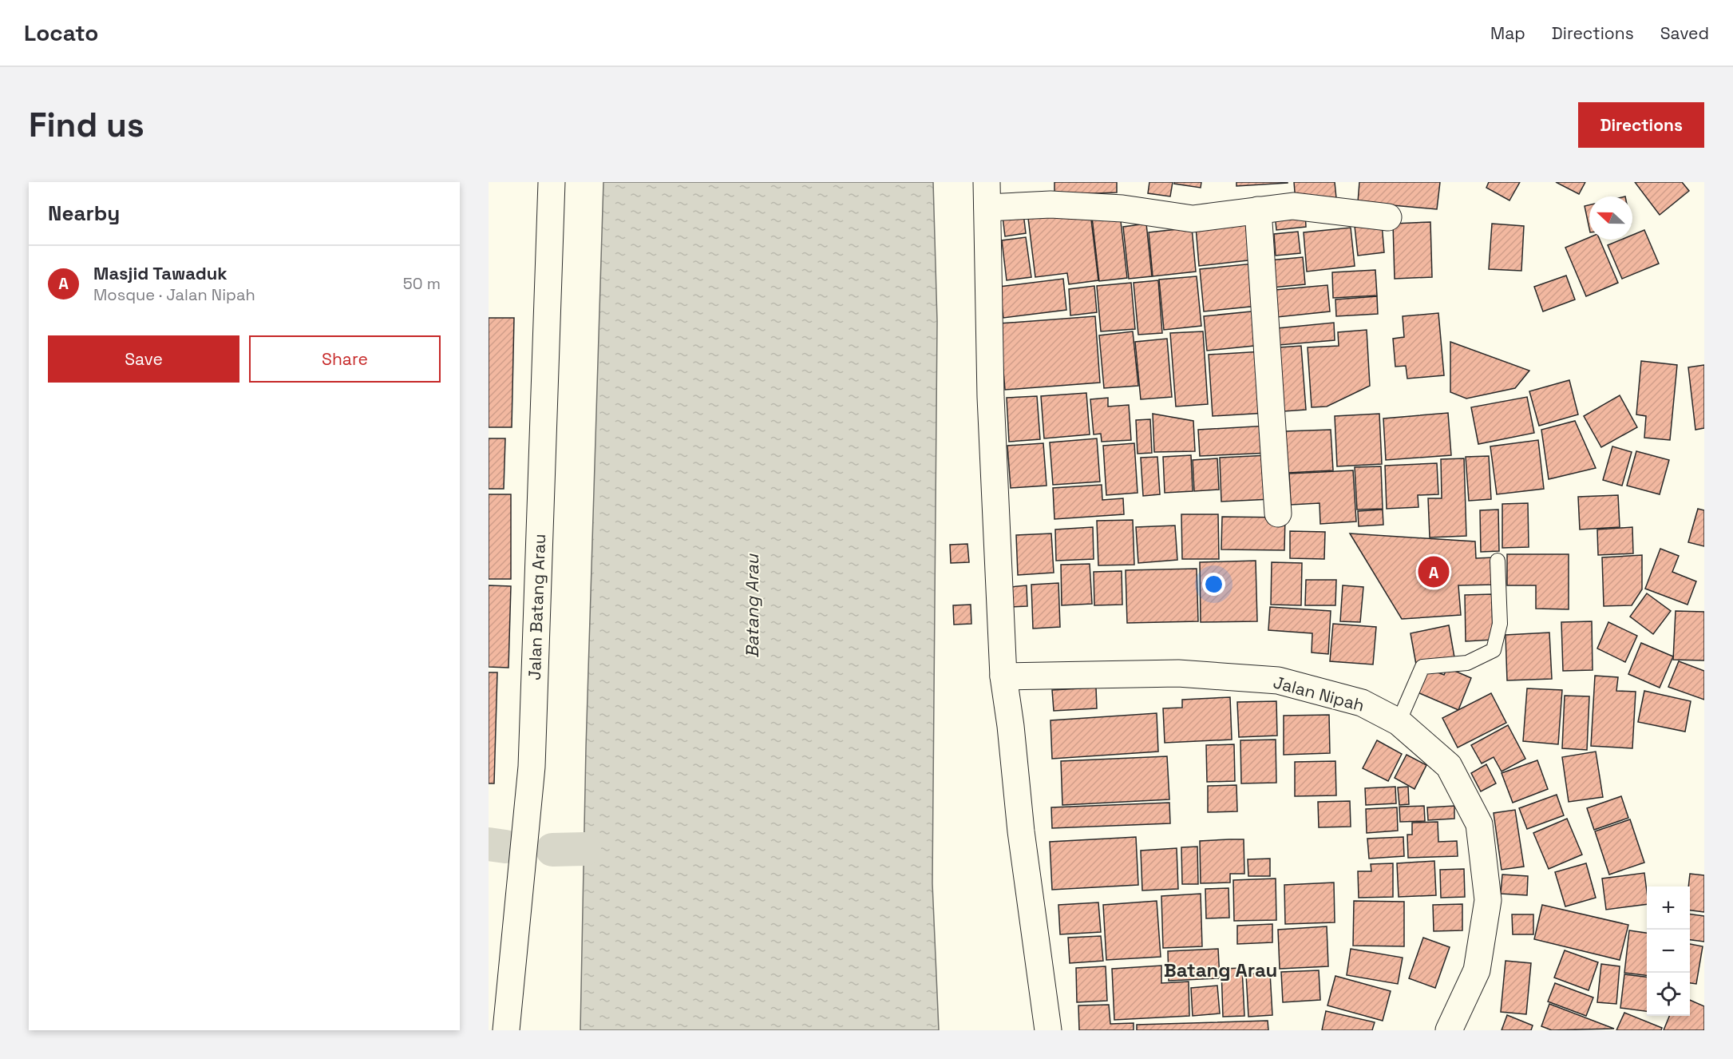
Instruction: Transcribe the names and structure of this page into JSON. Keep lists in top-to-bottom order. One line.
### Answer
{"streets":{"street":["Jalan Batang Arau","Jalan Nipah"]},"districts":["Batang Arau"],"water":["Batang Arau"],"north":"left","page":{"header":"Locato","nav":["Map","Directions","Saved"],"buttons":["Directions",["Save","Share"]],"title":"Find us","heading":"Nearby","list":[{"mark":"A","name":"Masjid Tawaduk","note":"Mosque · Jalan Nipah","value":"50 m"}],"pins":"A","map_buttons":["+","−"]}}
